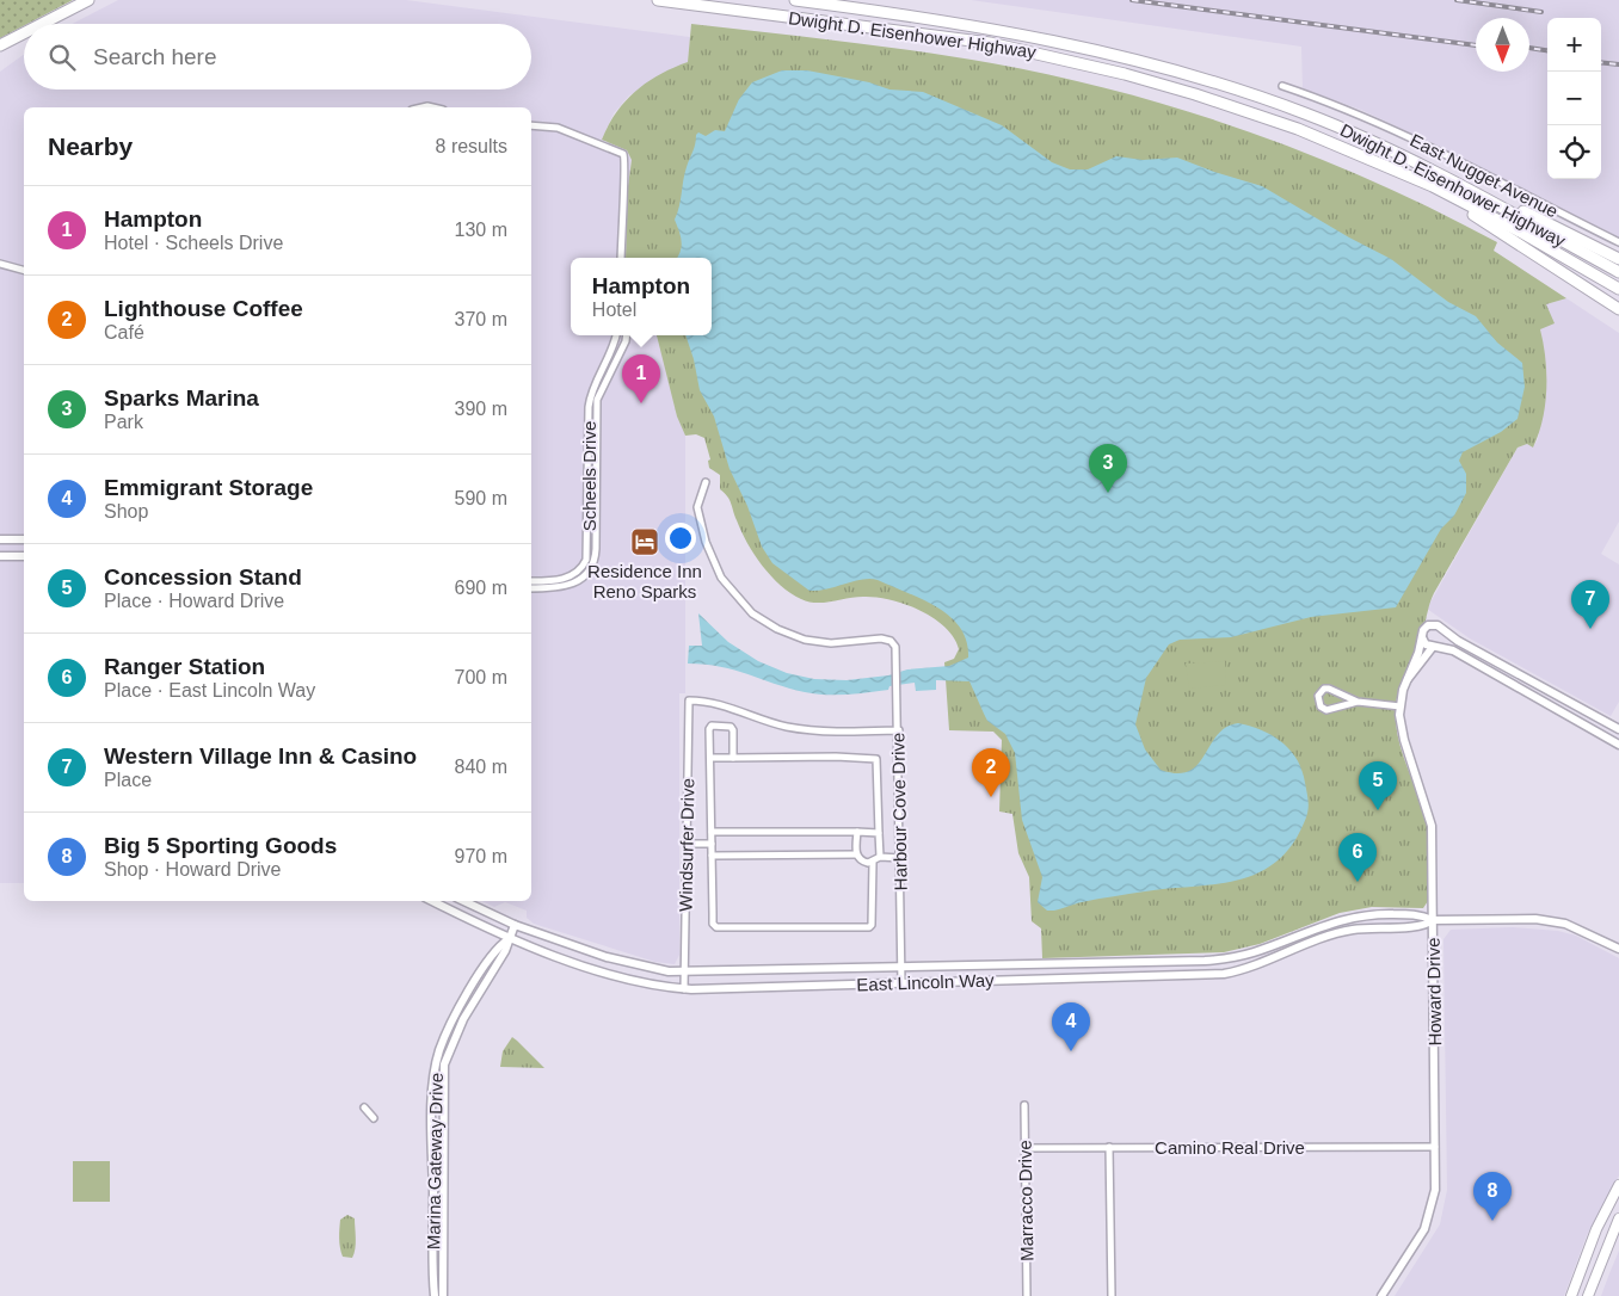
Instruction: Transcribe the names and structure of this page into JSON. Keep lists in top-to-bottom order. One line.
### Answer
{"streets":{"highway":["Dwight D. Eisenhower Highway"],"street":["East Nugget Avenue","Scheels Drive","Harbour Cove Drive","Windsurfer Drive","East Lincoln Way","Howard Drive","Camino Real Drive","Marina Gateway Drive","Marracco Drive"]},"crossings":[["Harbour Cove Drive","Windsurfer Drive"],["Harbour Cove Drive","East Lincoln Way"],["Windsurfer Drive","East Lincoln Way"],["East Lincoln Way","Howard Drive"],["East Lincoln Way","Marina Gateway Drive"],["Howard Drive","Camino Real Drive"],["Camino Real Drive","Marracco Drive"]],"places":{"hotel":["Residence Inn Reno Sparks"]},"north":"bottom","page":{"map_buttons":["+","−"],"search":"Search here","heading":["Nearby","8 results"],"list":[{"mark":"1","name":"Hampton","note":"Hotel · Scheels Drive","value":"130 m"},{"mark":"2","name":"Lighthouse Coffee","note":"Café","value":"370 m"},{"mark":"3","name":"Sparks Marina","note":"Park","value":"390 m"},{"mark":"4","name":"Emmigrant Storage","note":"Shop","value":"590 m"},{"mark":"5","name":"Concession Stand","note":"Place · Howard Drive","value":"690 m"},{"mark":"6","name":"Ranger Station","note":"Place · East Lincoln Way","value":"700 m"},{"mark":"7","name":"Western Village Inn & Casino","note":"Place","value":"840 m"},{"mark":"8","name":"Big 5 Sporting Goods","note":"Shop · Howard Drive","value":"970 m"}],"popup":["Hampton","Hotel"],"pins":["1","3","7","2","5","6","4","8"]}}
